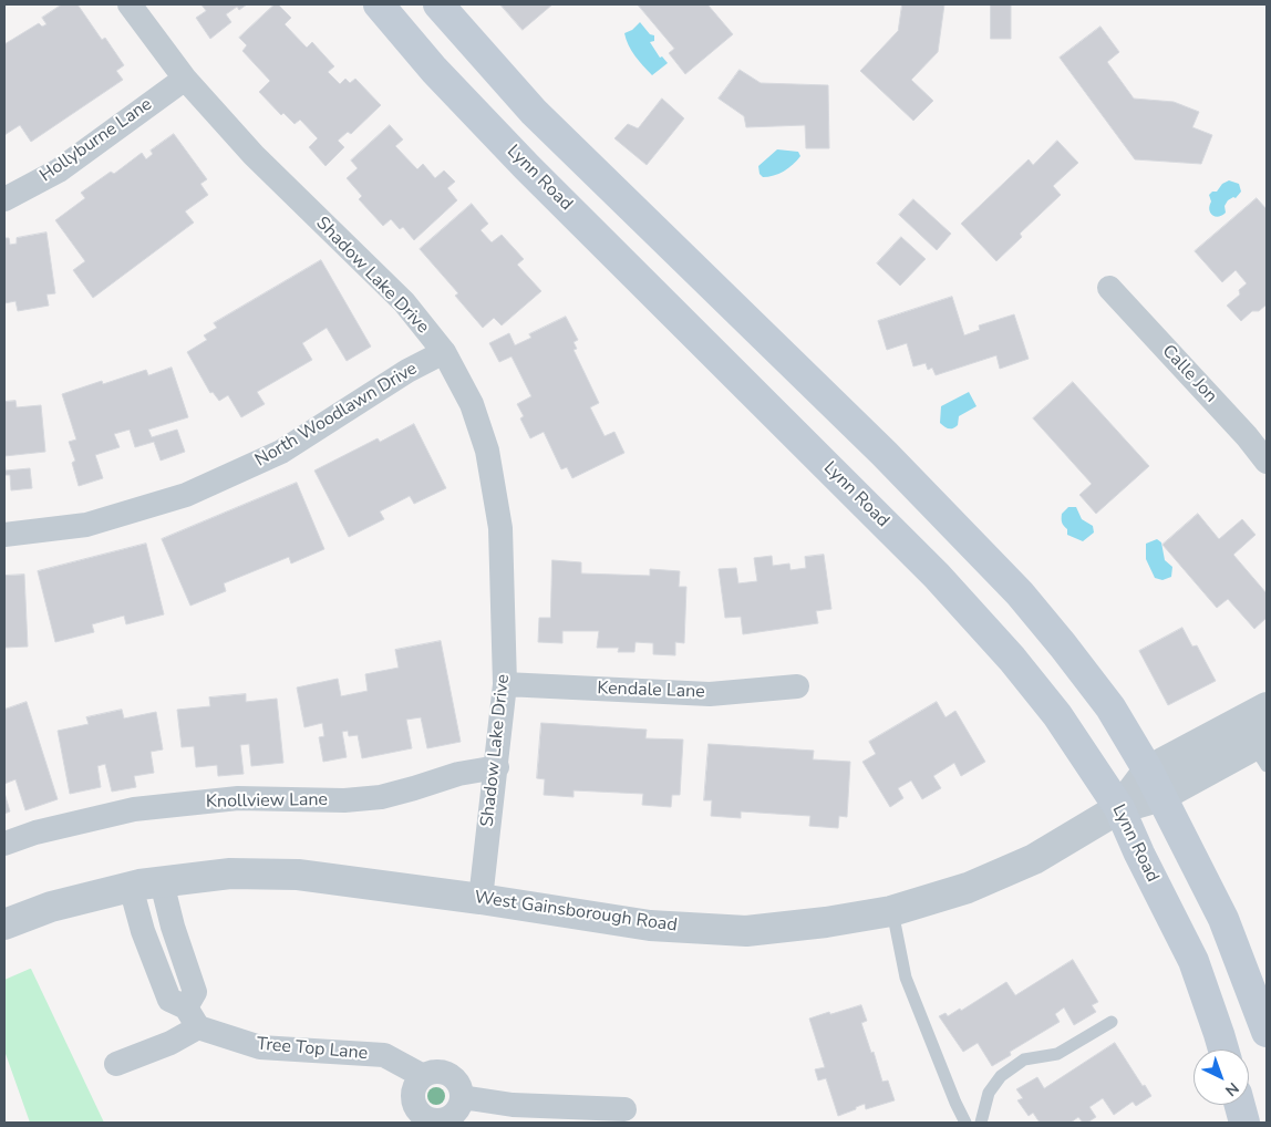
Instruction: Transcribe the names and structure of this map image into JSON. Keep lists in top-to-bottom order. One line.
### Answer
{"streets":{"main road":["Lynn Road"],"street":["Hollyburne Lane","Shadow Lake Drive","Calle Jon","North Woodlawn Drive","Kendale Lane","Knollview Lane","West Gainsborough Road","Tree Top Lane"]},"crossings":[["Hollyburne Lane","Shadow Lake Drive"],["Lynn Road","West Gainsborough Road"],["Shadow Lake Drive","North Woodlawn Drive"],["Shadow Lake Drive","Kendale Lane"],["Shadow Lake Drive","Knollview Lane"],["Shadow Lake Drive","West Gainsborough Road"],["West Gainsborough Road","Tree Top Lane"]],"north":"bottom right"}
